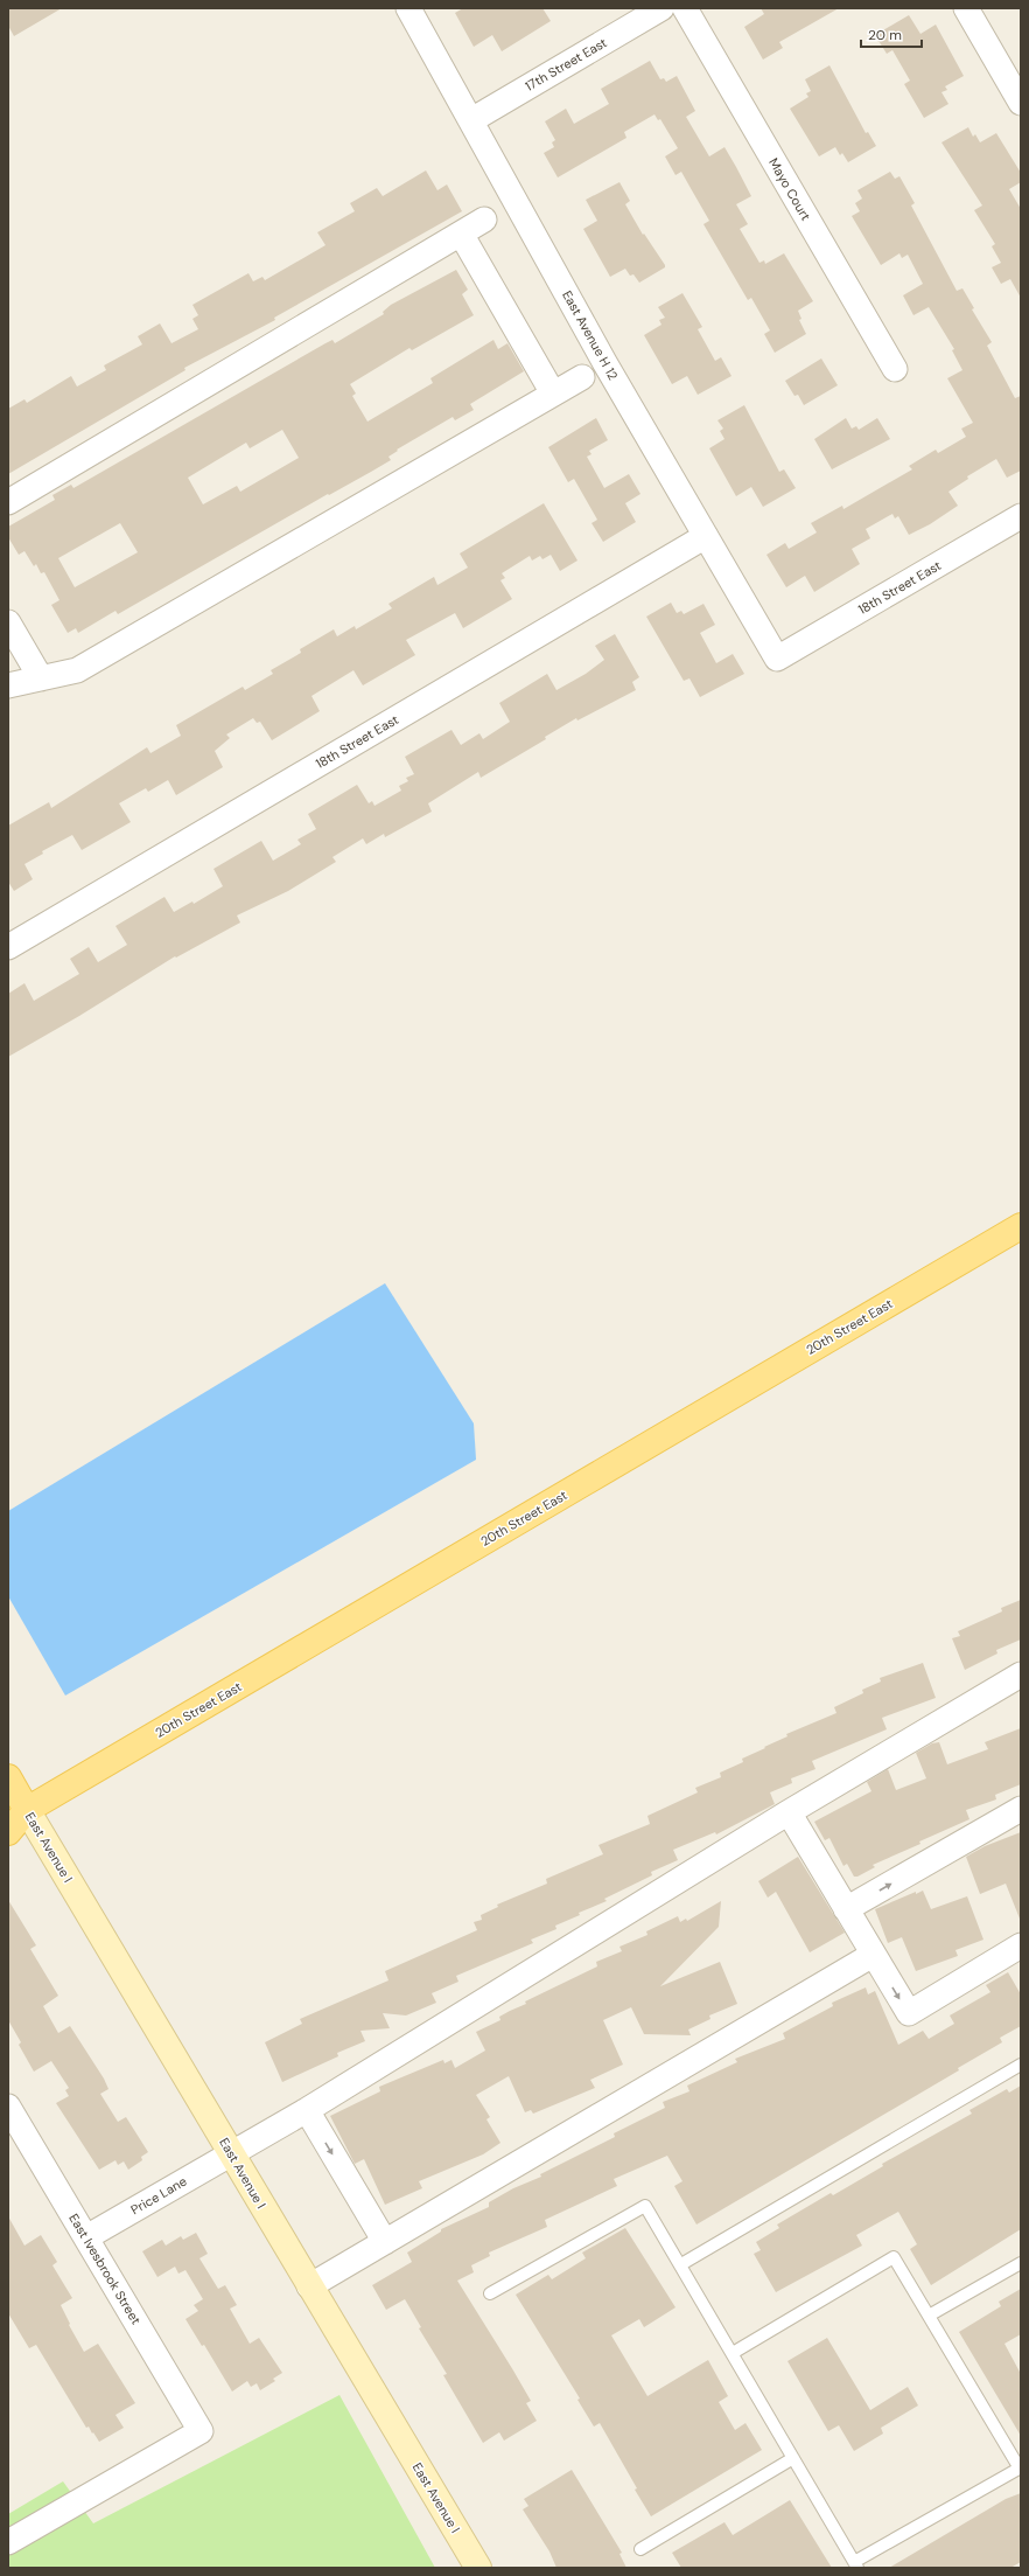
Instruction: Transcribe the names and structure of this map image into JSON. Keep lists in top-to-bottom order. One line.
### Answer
{"streets":{"main road":["20th Street East","East Avenue I"],"street":["17th Street East","Mayo Court","East Avenue H 12","18th Street East","Price Lane","East Ivesbrook Street"]},"crossings":[["17th Street East","East Avenue H 12"],["East Avenue H 12","18th Street East"],["20th Street East","East Avenue I"],["East Avenue I","Price Lane"],["Price Lane","East Ivesbrook Street"]],"scale_bar":"20 m"}
